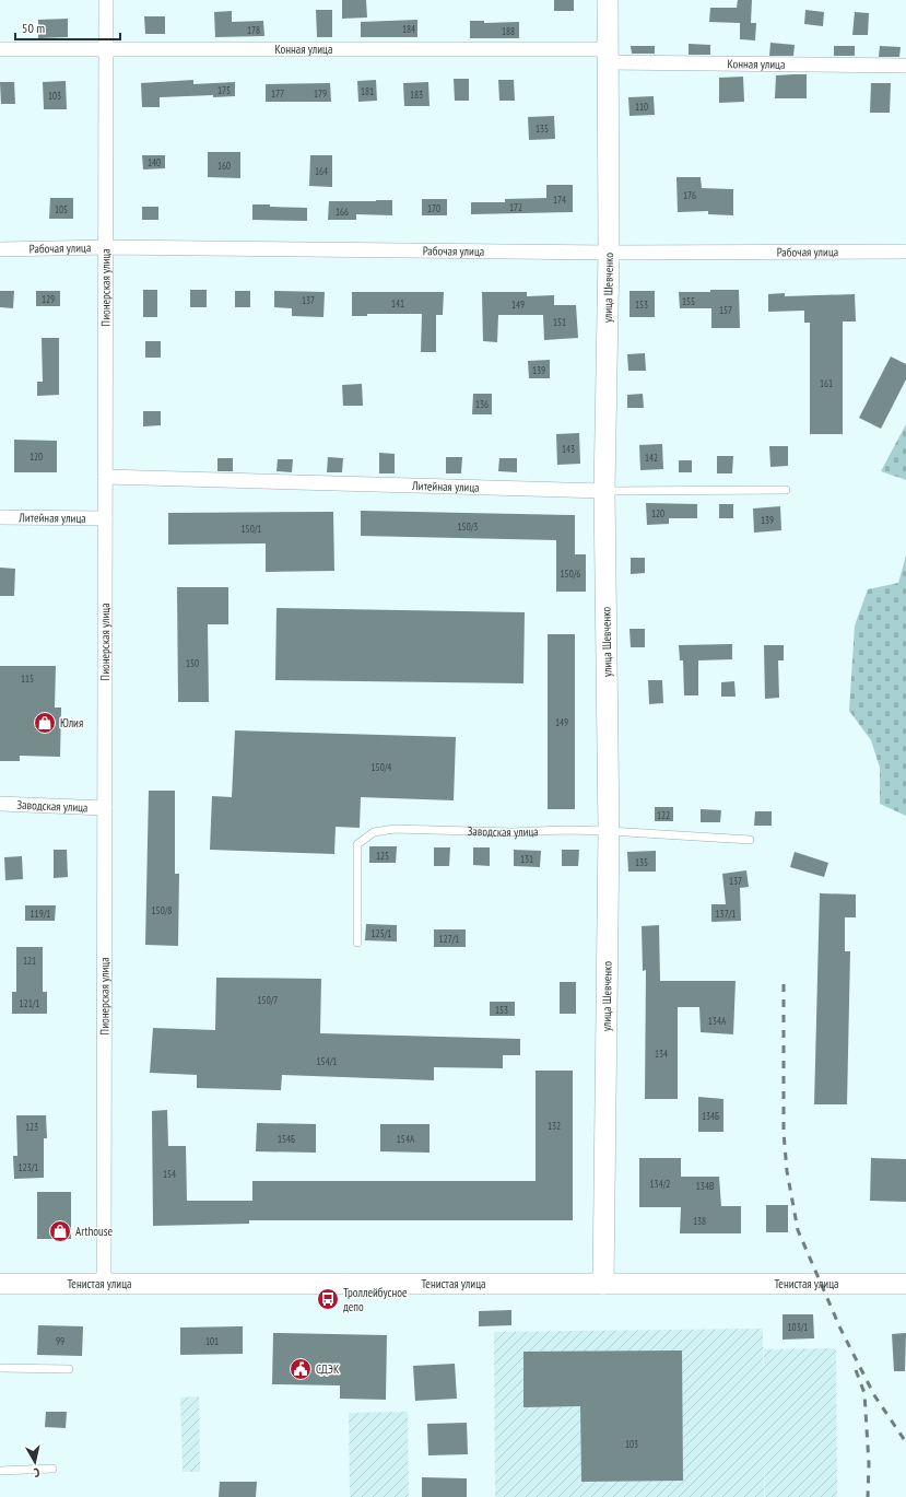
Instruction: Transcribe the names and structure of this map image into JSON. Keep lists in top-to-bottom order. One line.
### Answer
{"streets":{"street":["Конная улица","Рабочая улица","Пионерская улица","улица Шевченко","Литейная улица","Заводская улица","Тенистая улица"]},"crossings":[["Конная улица","Пионерская улица"],["Конная улица","улица Шевченко"],["Рабочая улица","Пионерская улица"],["Рабочая улица","улица Шевченко"],["Пионерская улица","Литейная улица"],["Пионерская улица","Заводская улица"],["Пионерская улица","Тенистая улица"],["улица Шевченко","Литейная улица"],["улица Шевченко","Заводская улица"],["улица Шевченко","Тенистая улица"]],"places":{"shop":["Юлия","Arthouse"],"bus stop":["Троллейбусное депо"],"public building":["СДЭК"]},"house_numbers":["184","178","188","175","181","177","179","183","103","110","135","140","160","164","176","174","172","170","105","166","129","137","155","141","149","153","157","151","139","161","136","143","120","142","120","139","150/3","150/1","150/6","150","115","149","150/4","122","125","131","135","137","150/8","119/1","137/1","125/1","127/1","121","150/7","121/1","153","134А","134","154/1","134Б","132","123","154Б","154А","123/1","154","134/2","134В","138","103/1","99","101","103"],"scale_bar":"50 m","north":"bottom"}
